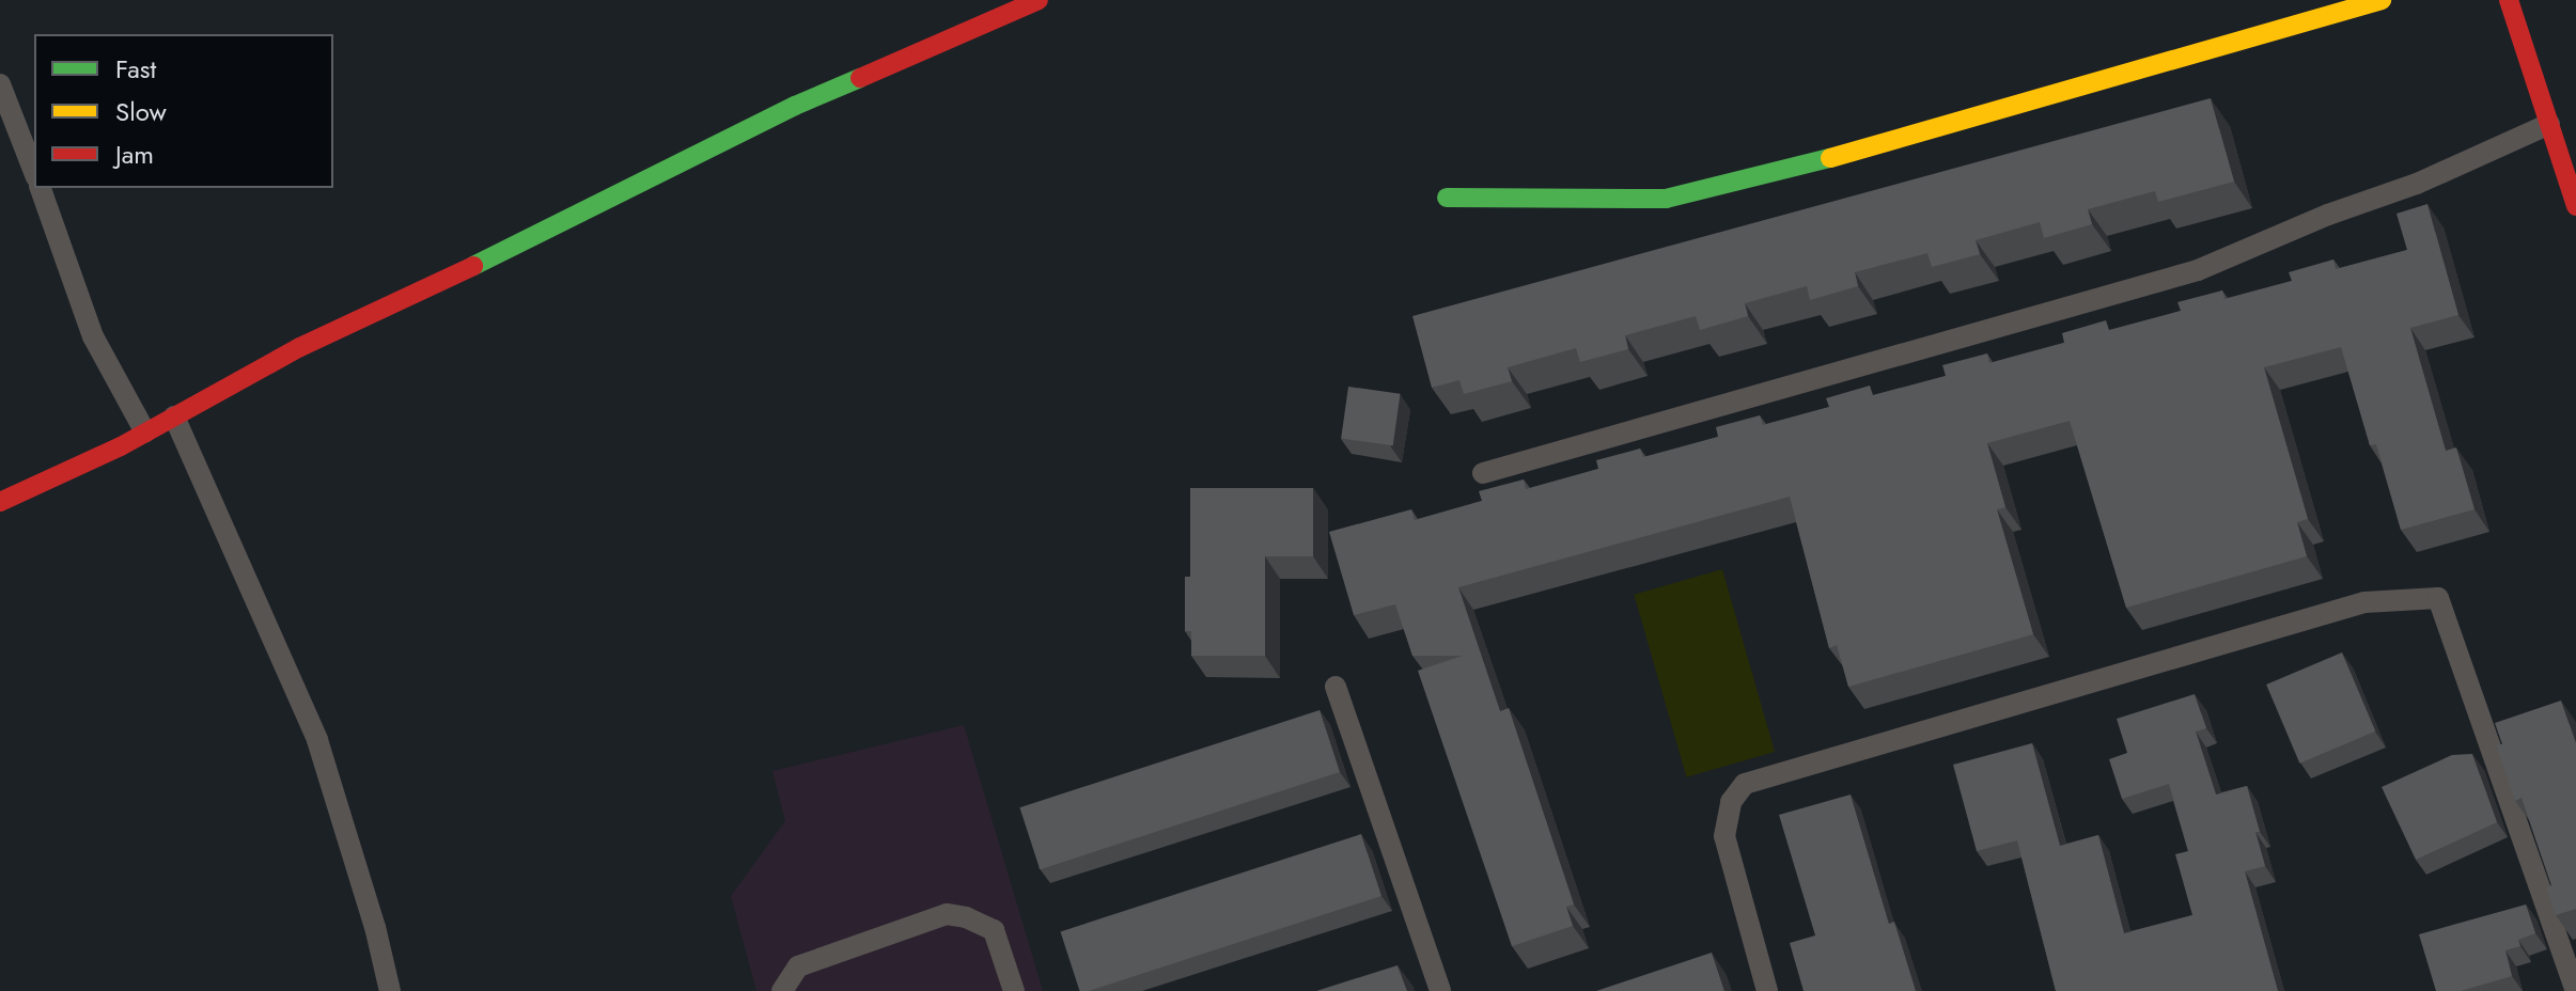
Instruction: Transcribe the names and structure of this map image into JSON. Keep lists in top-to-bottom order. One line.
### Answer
{"legend":["Fast","Slow","Jam"]}
